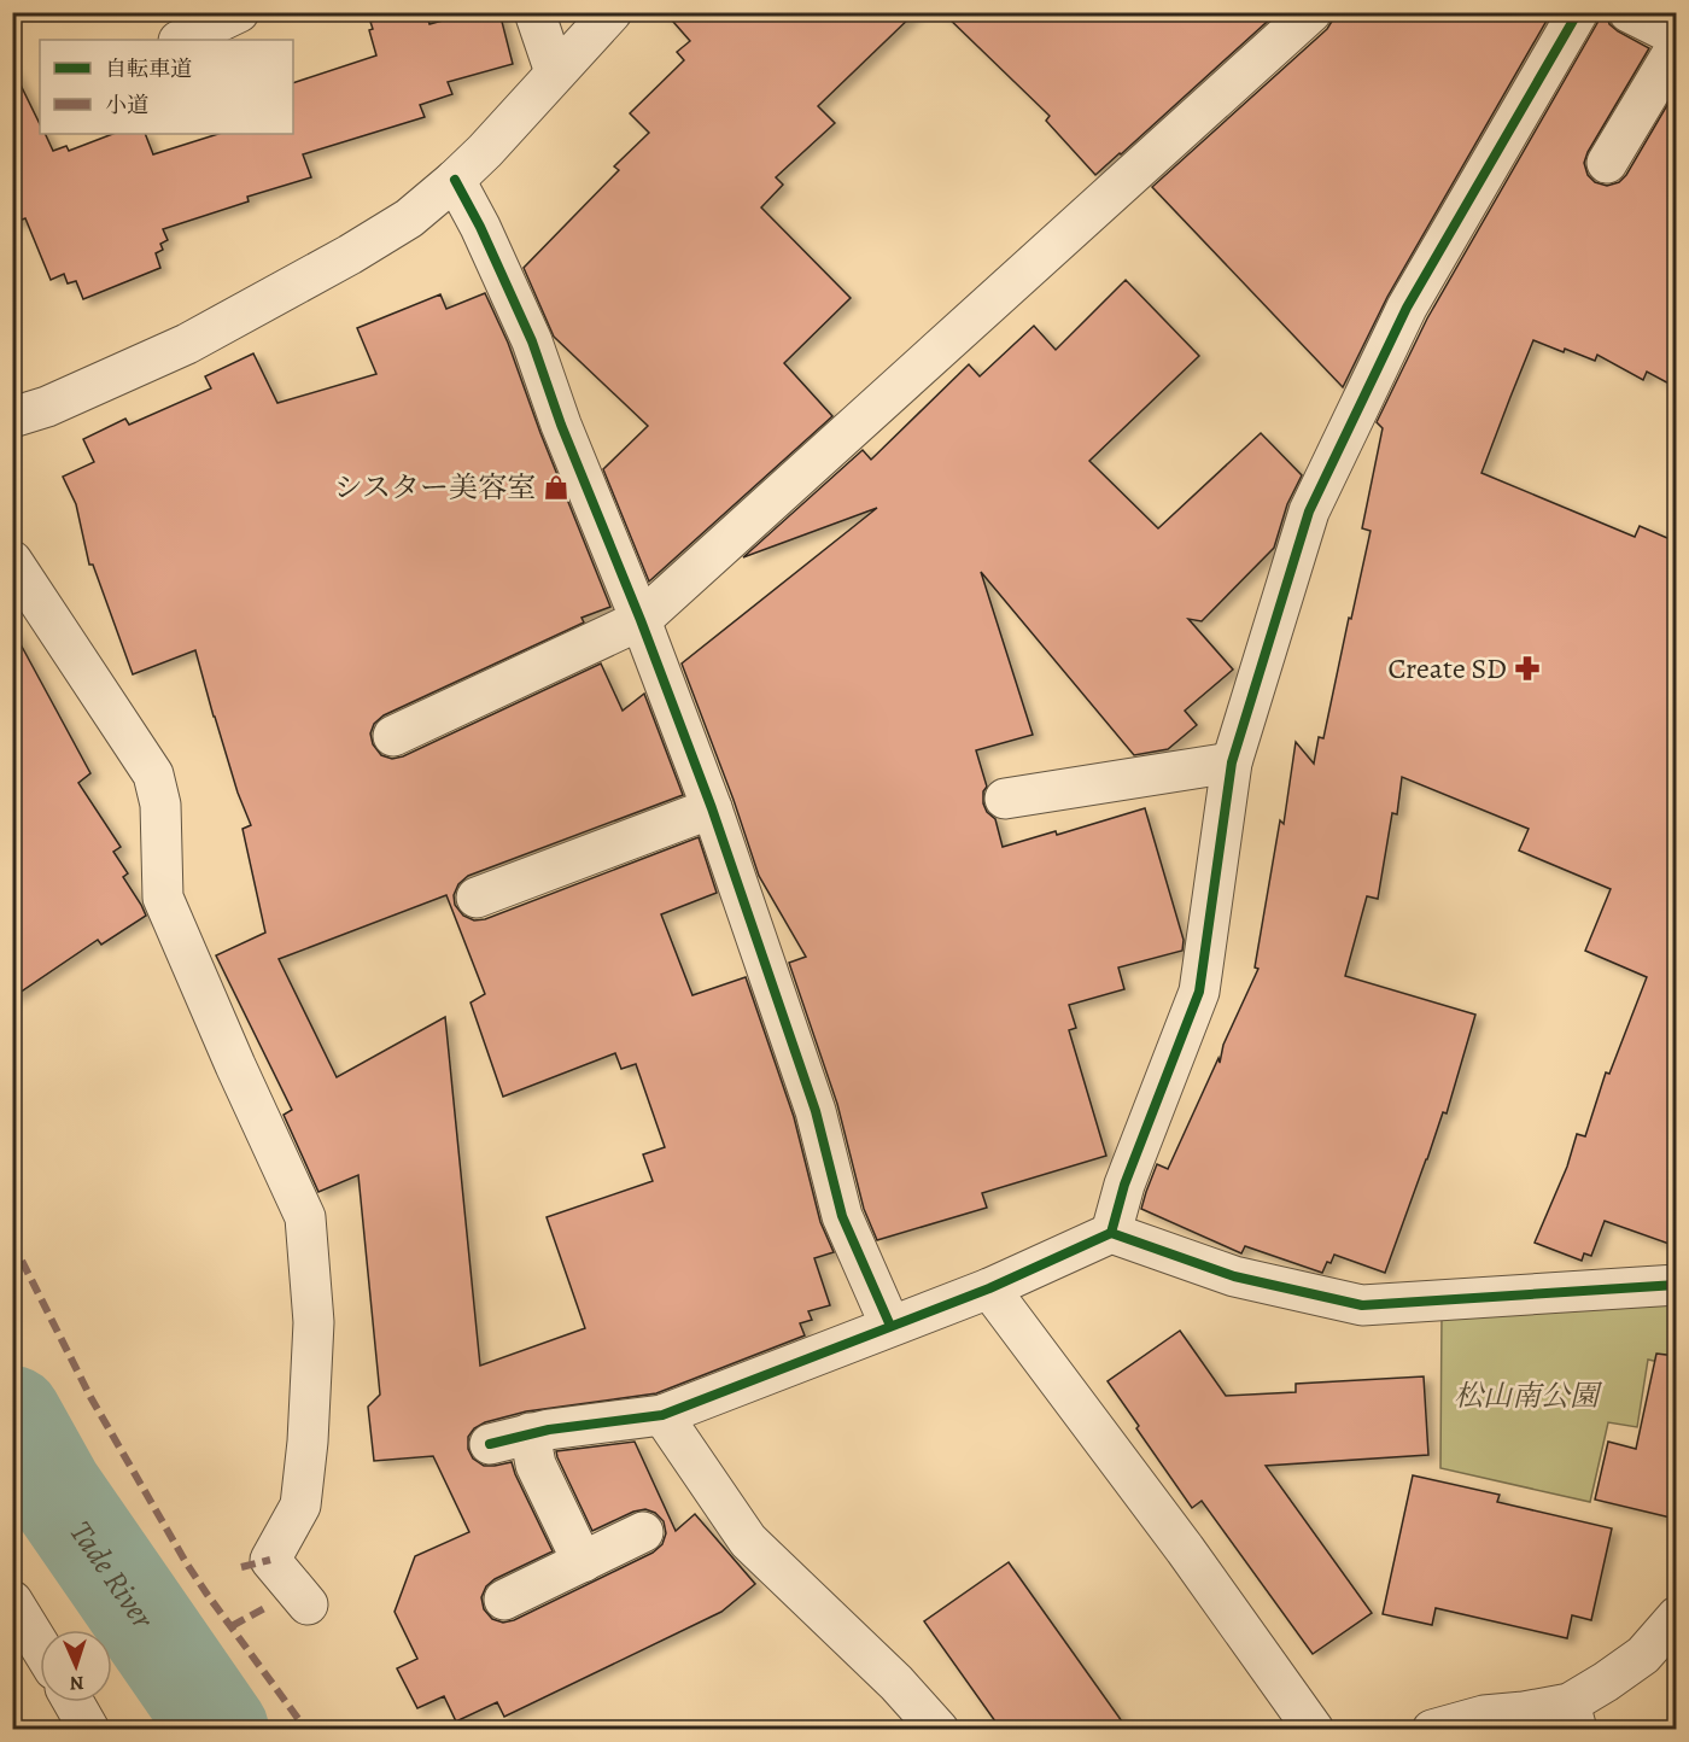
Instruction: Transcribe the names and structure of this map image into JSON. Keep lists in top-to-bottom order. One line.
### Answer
{"water":["Tade River"],"parks":["松山南公園"],"places":{"shop":["シスター美容室"],"pharmacy":["Create SD"]},"legend":["自転車道","小道"],"north":"bottom"}
